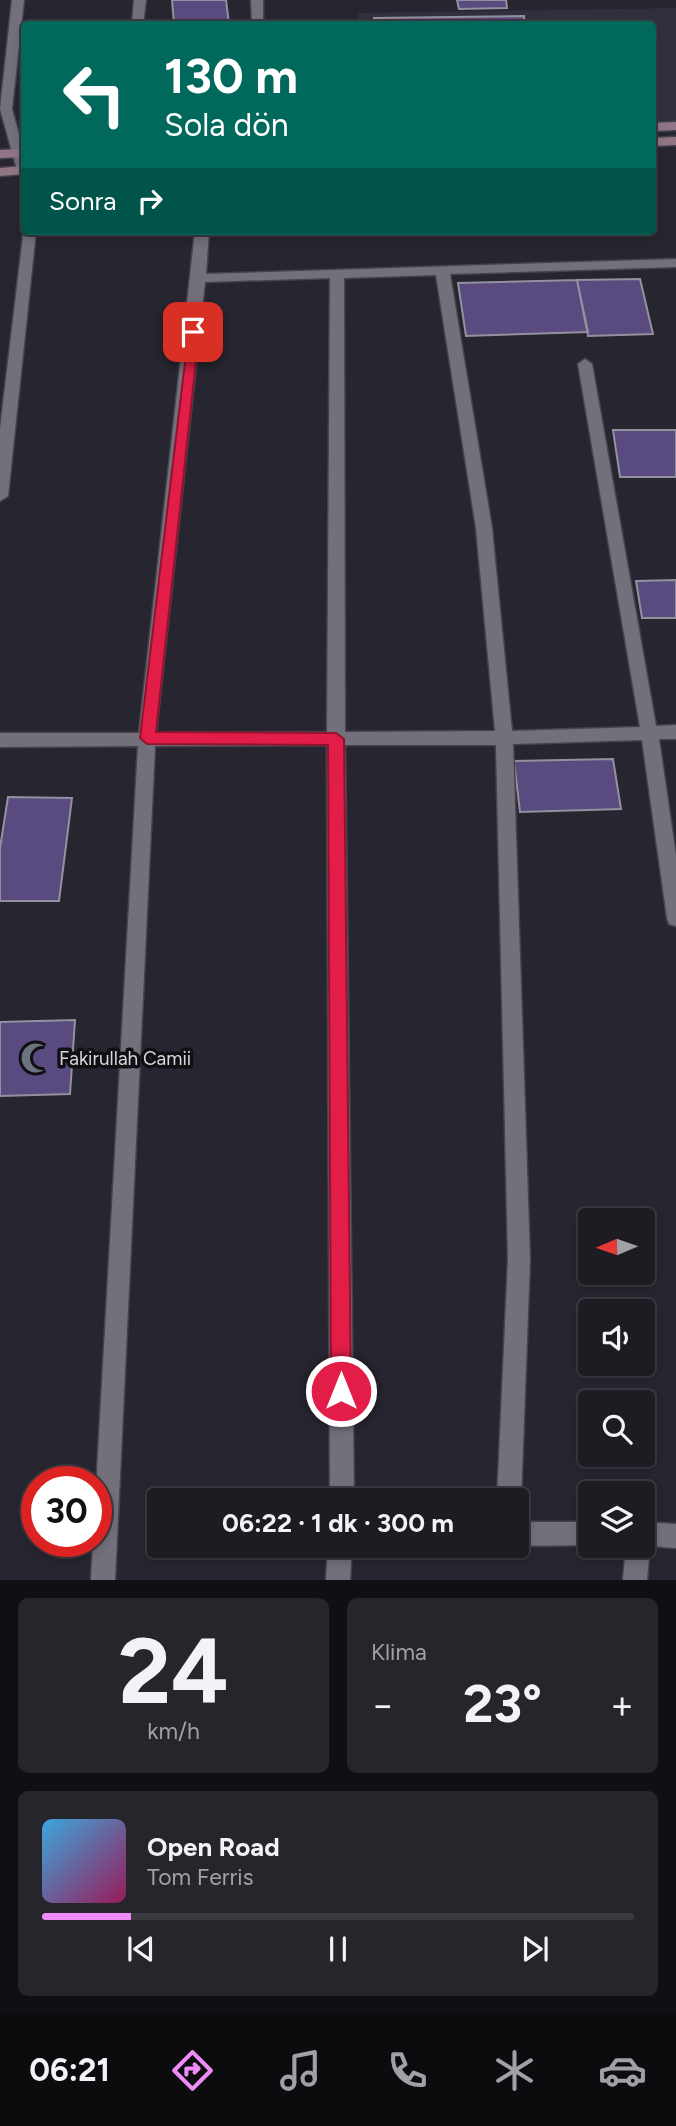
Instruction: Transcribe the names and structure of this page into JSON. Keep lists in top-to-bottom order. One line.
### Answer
{"places":{"mosque":["Fakirullah Camii"]},"north":"left","page":{"turn":["130 m","Sola dön"],"then":"Sonra","limit":"30","trip":"06:22 · 1 dk · 300 m","tile":[["24","km/h"],"Klima"],"heat":["−","23°","+"],"song":["Open Road","Tom Ferris"],"tabs":"06:21"}}
